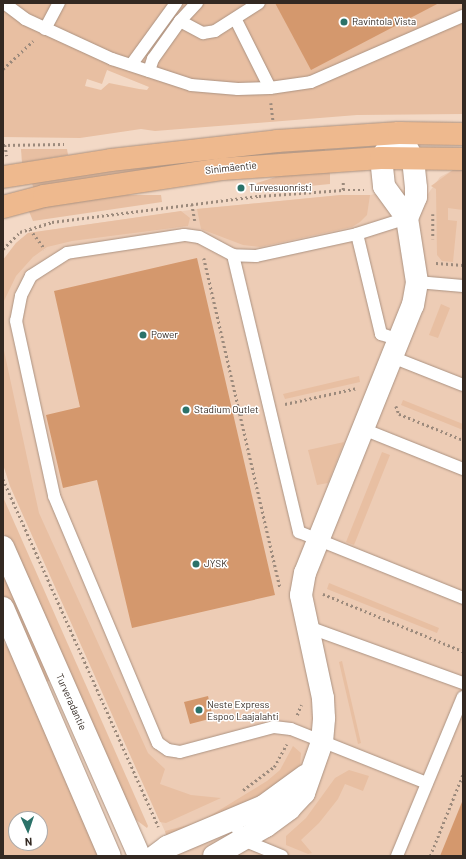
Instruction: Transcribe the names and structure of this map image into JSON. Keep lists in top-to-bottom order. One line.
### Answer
{"streets":{"main road":["Sinimäentie"],"street":["Turveradantie"]},"places":["Ravintola Vista","Turvesuonristi","Power","Stadium Outlet","JYSK","Neste Express Espoo Laajalahti"],"north":"bottom"}
